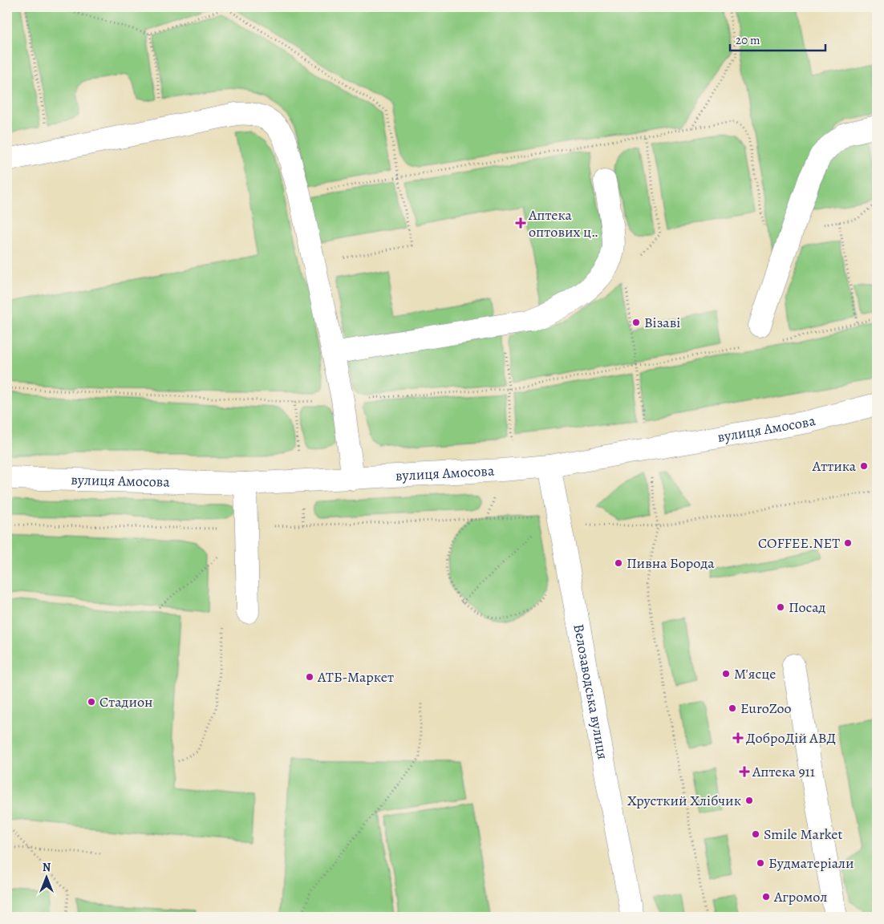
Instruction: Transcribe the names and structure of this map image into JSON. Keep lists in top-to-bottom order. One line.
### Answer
{"streets":{"street":["вулиця Амосова","Велозаводська вулиця"]},"crossings":[["вулиця Амосова","Велозаводська вулиця"]],"places":{"health":["Аптека оптових ц‥","ДоброДій АВД","Аптека 911"],"other":["Візаві","Аттика","COFFEE.NET","Пивна Борода","Посад","М'ясце","АТБ-Маркет","Стадион","EuroZoo","Хрусткий Хлібчик","Smile Market","Будматеріали","Агромол"]},"scale_bar":"20 m","north":"top"}
